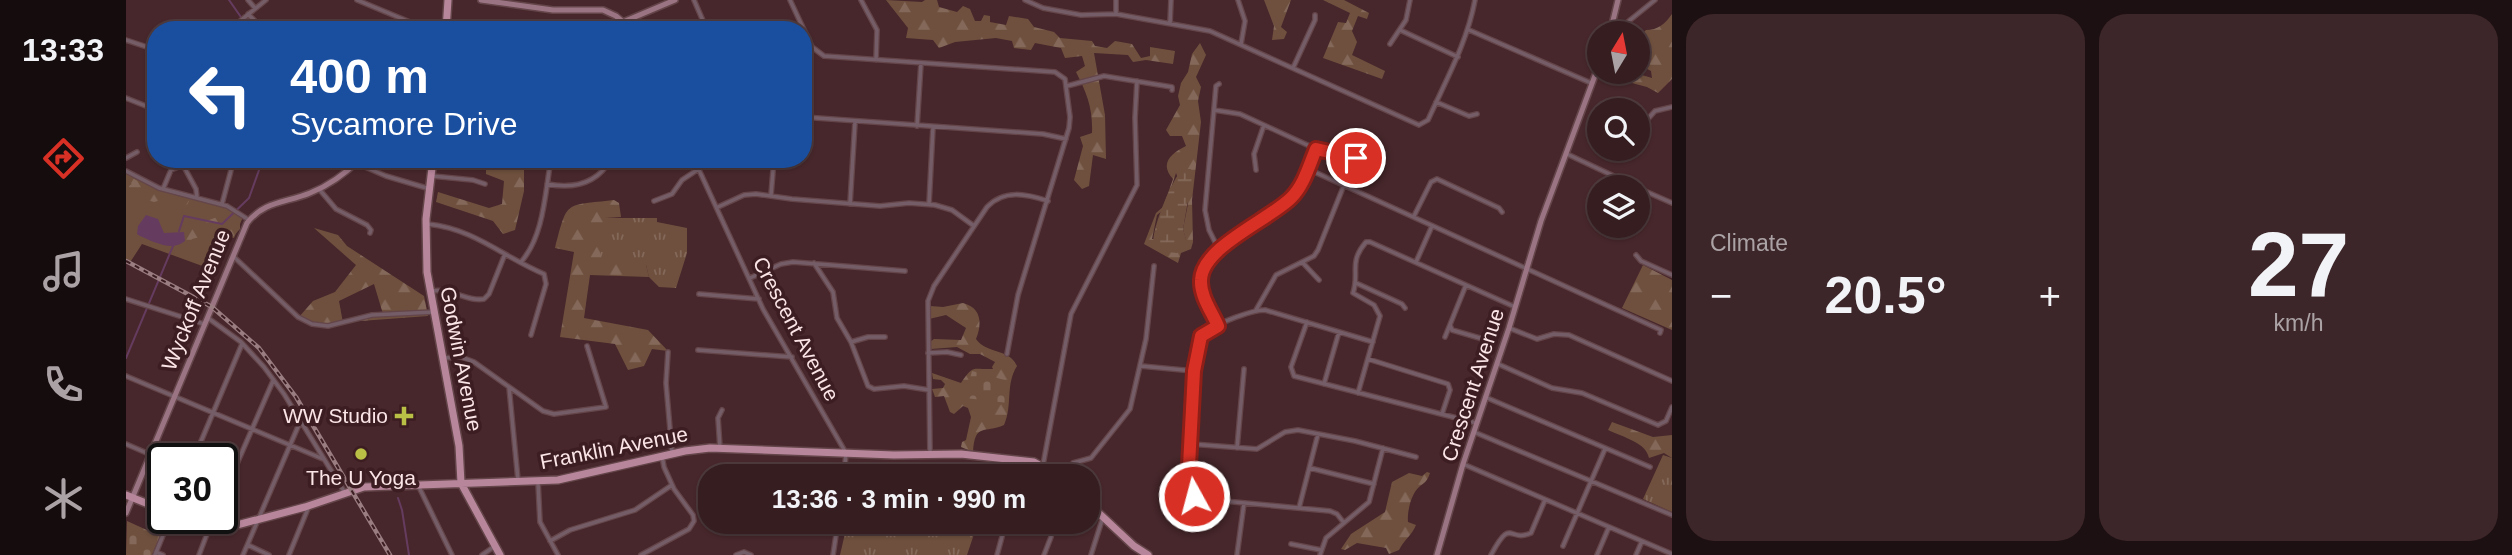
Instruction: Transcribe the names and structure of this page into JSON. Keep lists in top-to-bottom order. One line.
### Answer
{"streets":{"main road":["Wyckoff Avenue","Crescent Avenue","Godwin Avenue","Franklin Avenue"]},"crossings":[["Crescent Avenue","Franklin Avenue"],["Godwin Avenue","Franklin Avenue"]],"places":{"health":["WW Studio"],"other":["The U Yoga"]},"north":"top","page":{"tabs":"13:33","tile":["Climate",["27","km/h"]],"turn":["400 m","Sycamore Drive"],"heat":["−","20.5°","+"],"limit":"30","trip":"13:36 · 3 min · 990 m"}}
